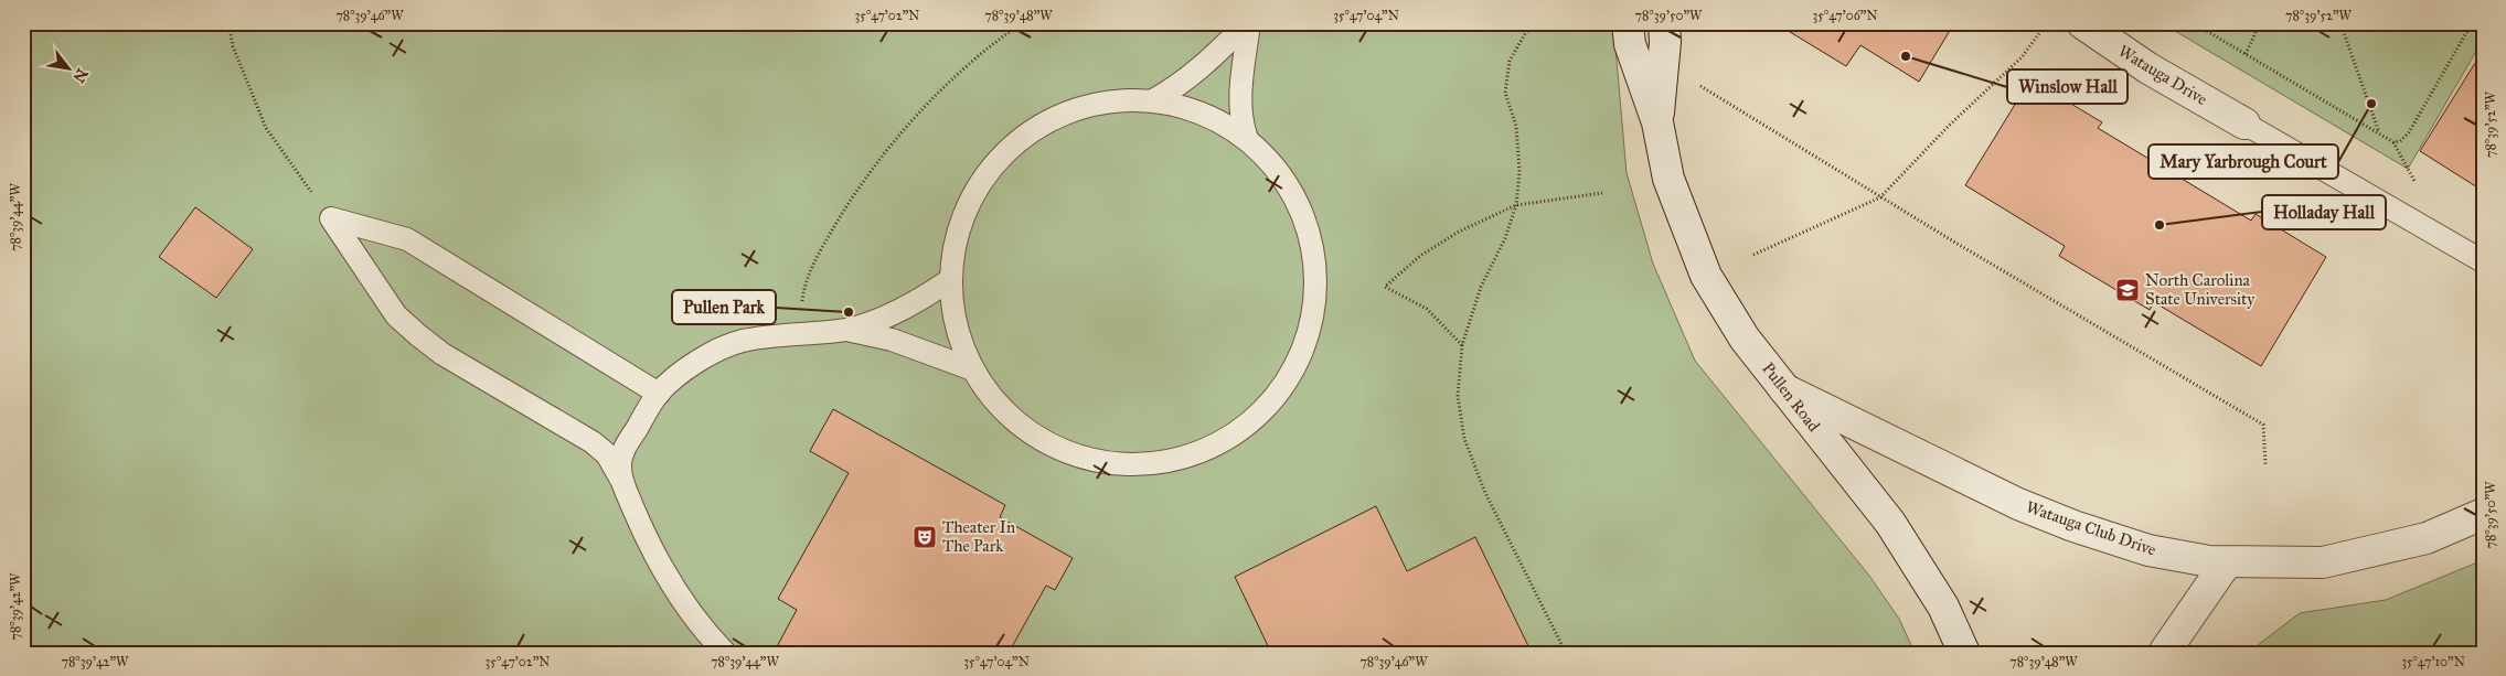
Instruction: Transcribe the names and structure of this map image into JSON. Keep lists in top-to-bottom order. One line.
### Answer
{"streets":{"street":["Watauga Drive","Pullen Road","Watauga Club Drive"]},"crossings":[["Pullen Road","Watauga Club Drive"]],"places":{"other":["Winslow Hall","Mary Yarbrough Court","Holladay Hall","Pullen Park"],"school or university":["North Carolina State University"],"theatre":["Theater In The Park"]},"north":"bottom right","coordinates":["78°39'46\"W","35°47'02\"N","78°39'48\"W","35°47'04\"N","78°39'50\"W","35°47'06\"N","78°39'52\"W","78°39'44\"W","78°39'42\"W","35°47'10\"N"]}
